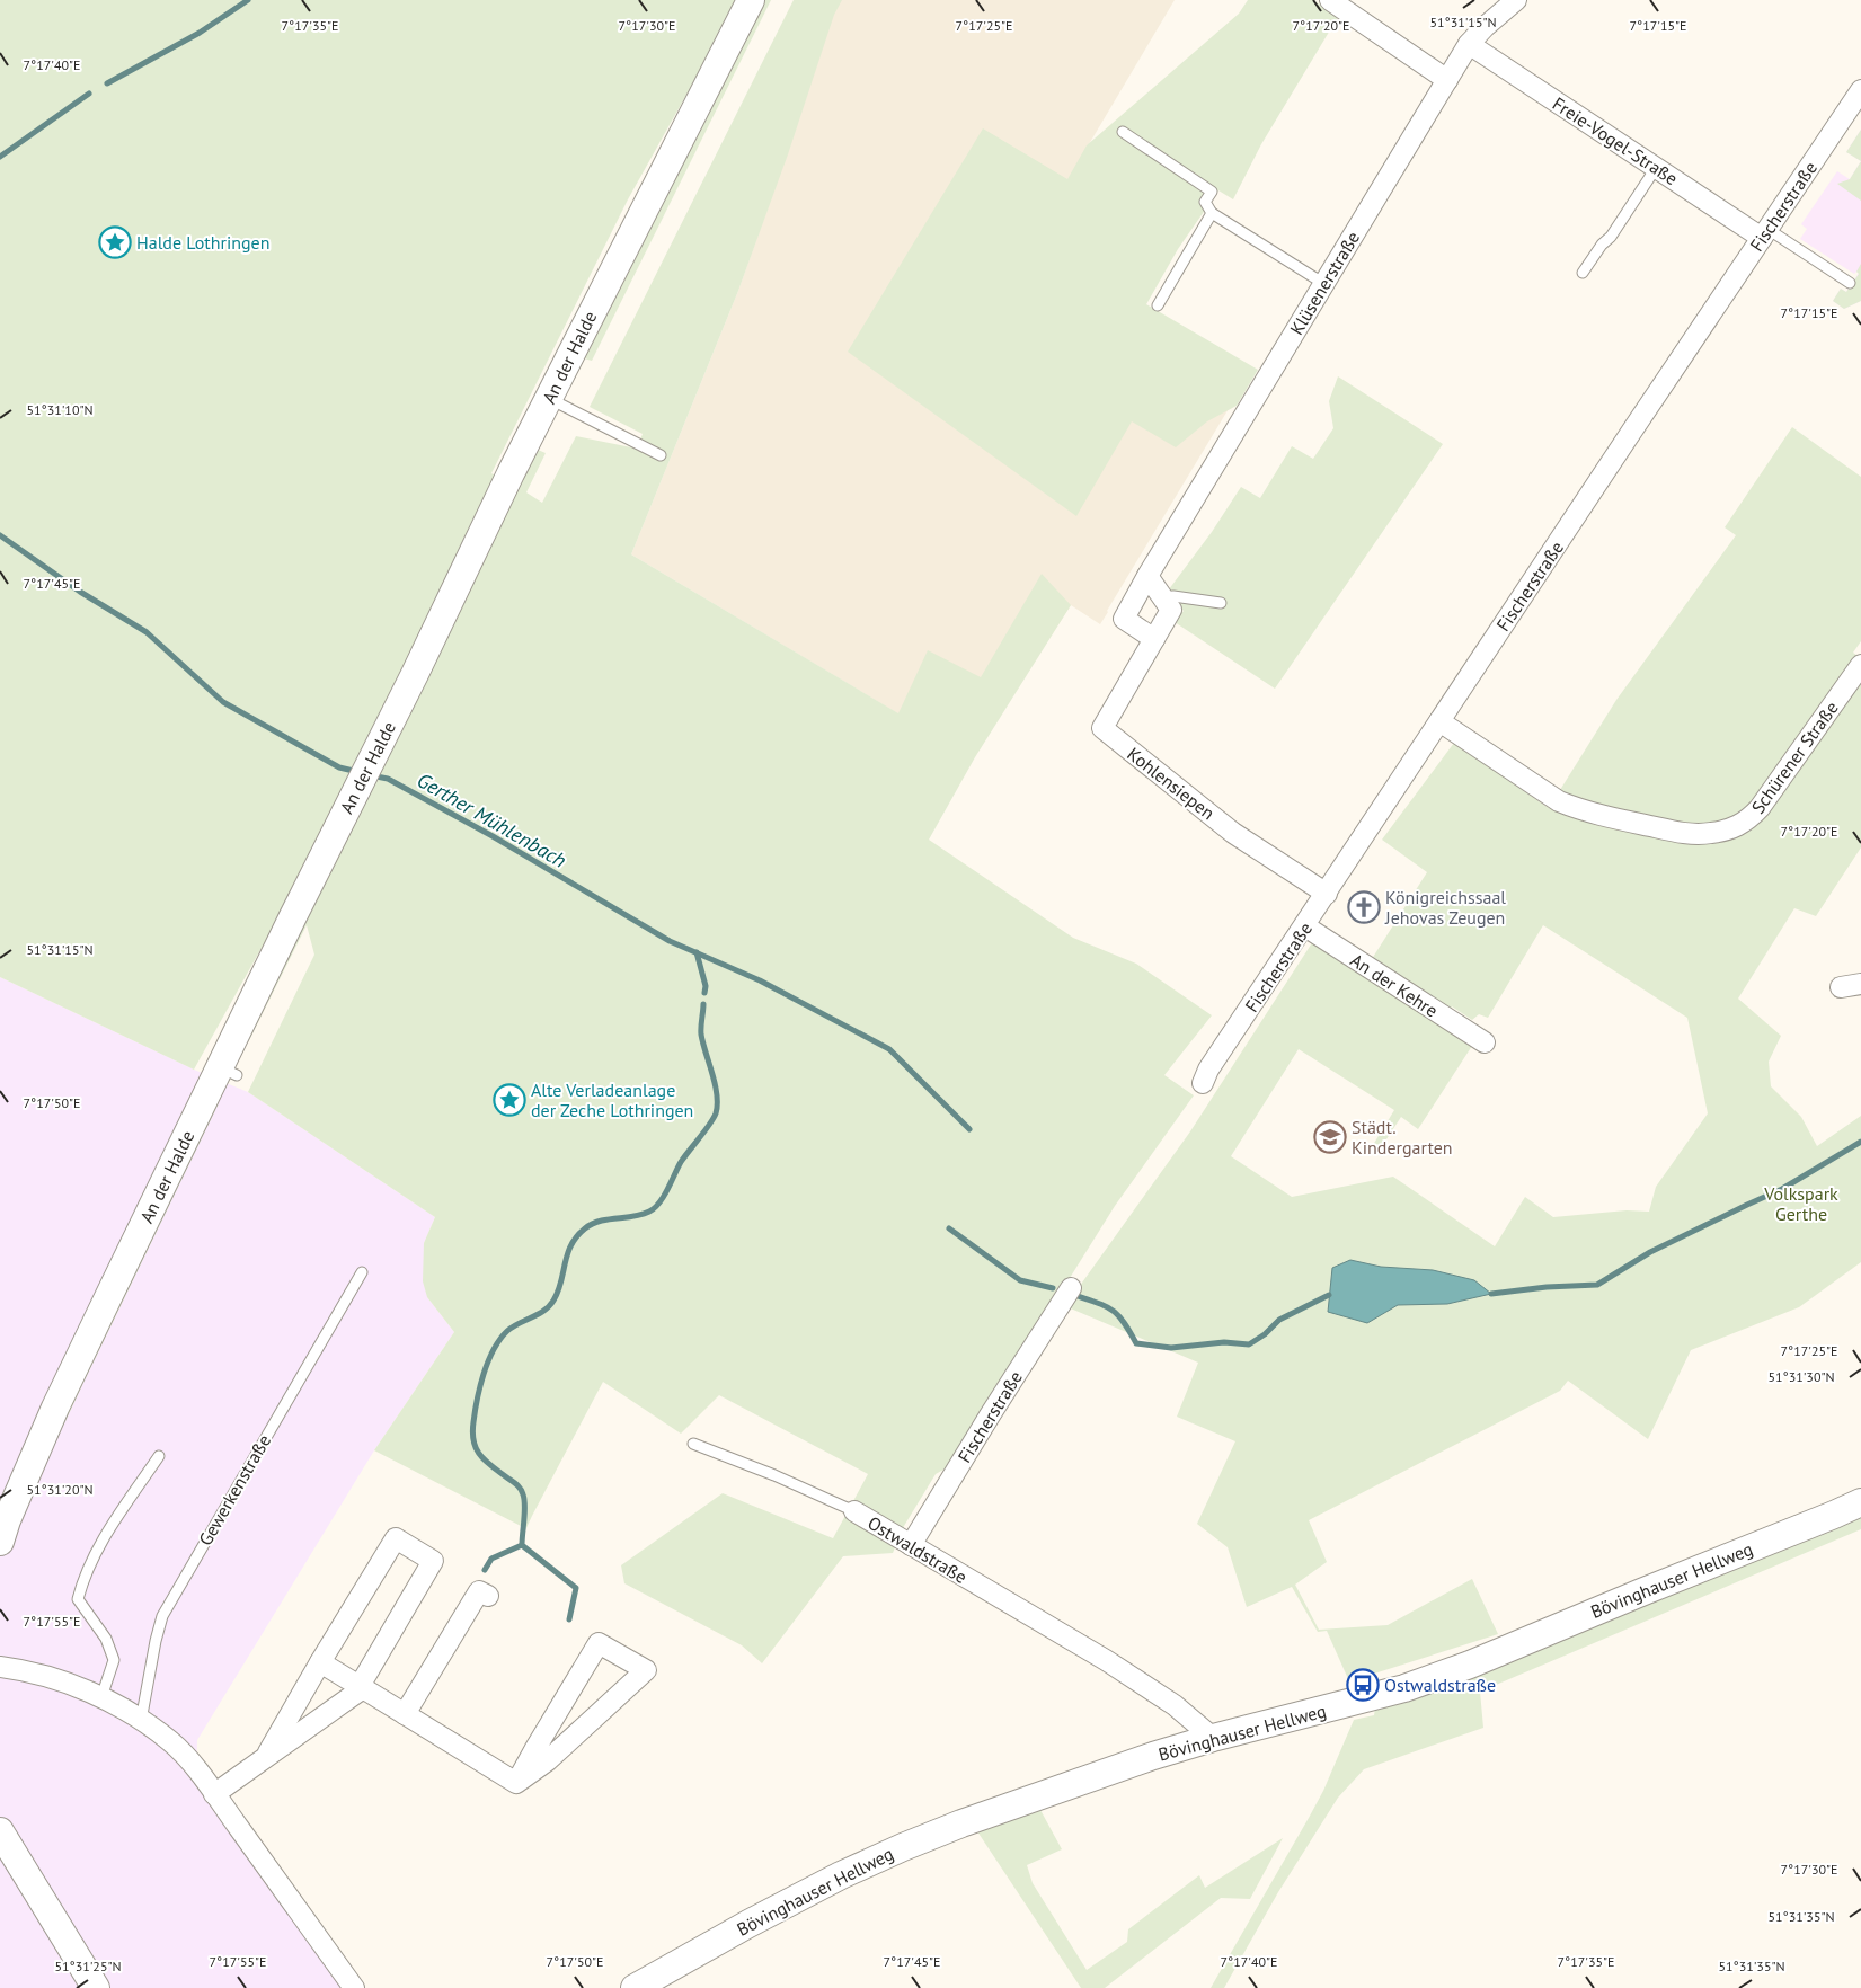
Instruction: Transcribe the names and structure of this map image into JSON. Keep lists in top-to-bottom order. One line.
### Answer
{"streets":{"street":["Freie-Vogel-Straße","Fischerstraße","Klüsenerstraße","An der Halde","Schürener Straße","Kohlensiepen","An der Kehre","Ostwaldstraße","Bövinghauser Hellweg"],"lane":["Gewerkenstraße"]},"crossings":[["Freie-Vogel-Straße","Fischerstraße"],["Freie-Vogel-Straße","Klüsenerstraße"],["Fischerstraße","Schürener Straße"],["Fischerstraße","Kohlensiepen"],["Fischerstraße","An der Kehre"],["Fischerstraße","Ostwaldstraße"],["Klüsenerstraße","Kohlensiepen"],["Ostwaldstraße","Bövinghauser Hellweg"]],"water":["Gerther Mühlenbach"],"parks":["Volkspark Gerthe"],"places":{"place":["Halde Lothringen","Alte Verladeanlage der Zeche Lothringen"],"church":["Königreichssaal Jehovas Zeugen"],"school or university":["Städt. Kindergarten"],"bus stop":["Ostwaldstraße"]},"coordinates":["51°31'15\"N","7°17'35\"E","7°17'30\"E","7°17'25\"E","7°17'20\"E","7°17'15\"E","7°17'40\"E","51°31'10\"N","7°17'45\"E","7°17'50\"E","51°31'30\"N","51°31'20\"N","7°17'55\"E","51°31'35\"N","51°31'25\"N"]}
